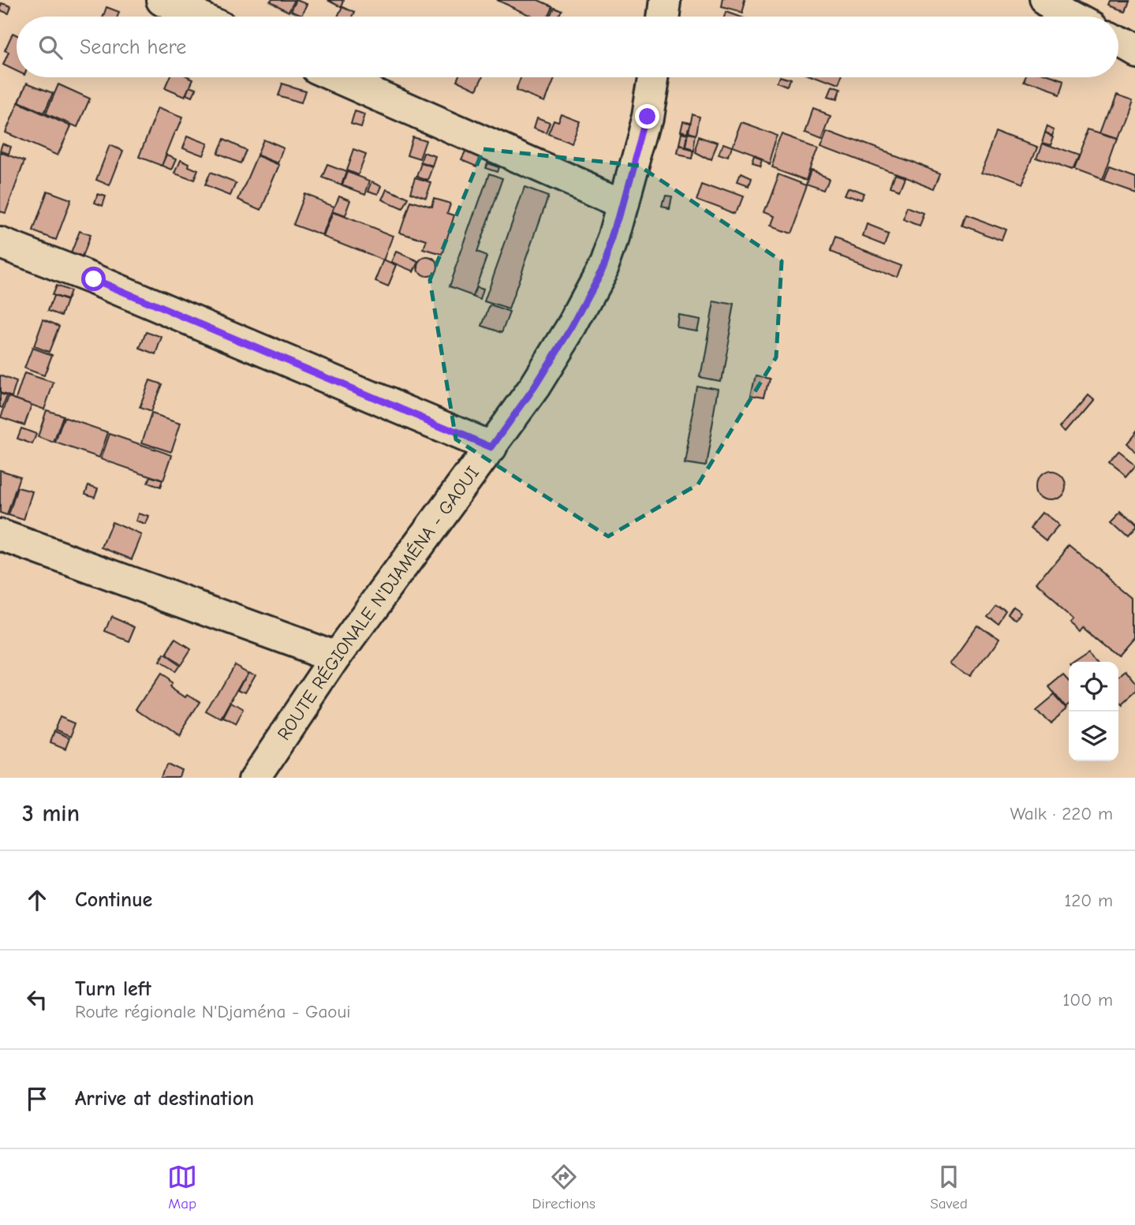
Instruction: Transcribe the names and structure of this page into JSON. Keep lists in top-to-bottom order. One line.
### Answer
{"streets":{"street":["ROUTE RÉGIONALE N'DJAMÉNA - GAOUI"]},"page":{"search":"Search here","heading":["3 min","Walk · 220 m"],"list":[["Continue","120 m"],["Turn left","Route régionale N'Djaména - Gaoui","100 m"],"Arrive at destination"],"nav":["Map","Directions","Saved"]}}
